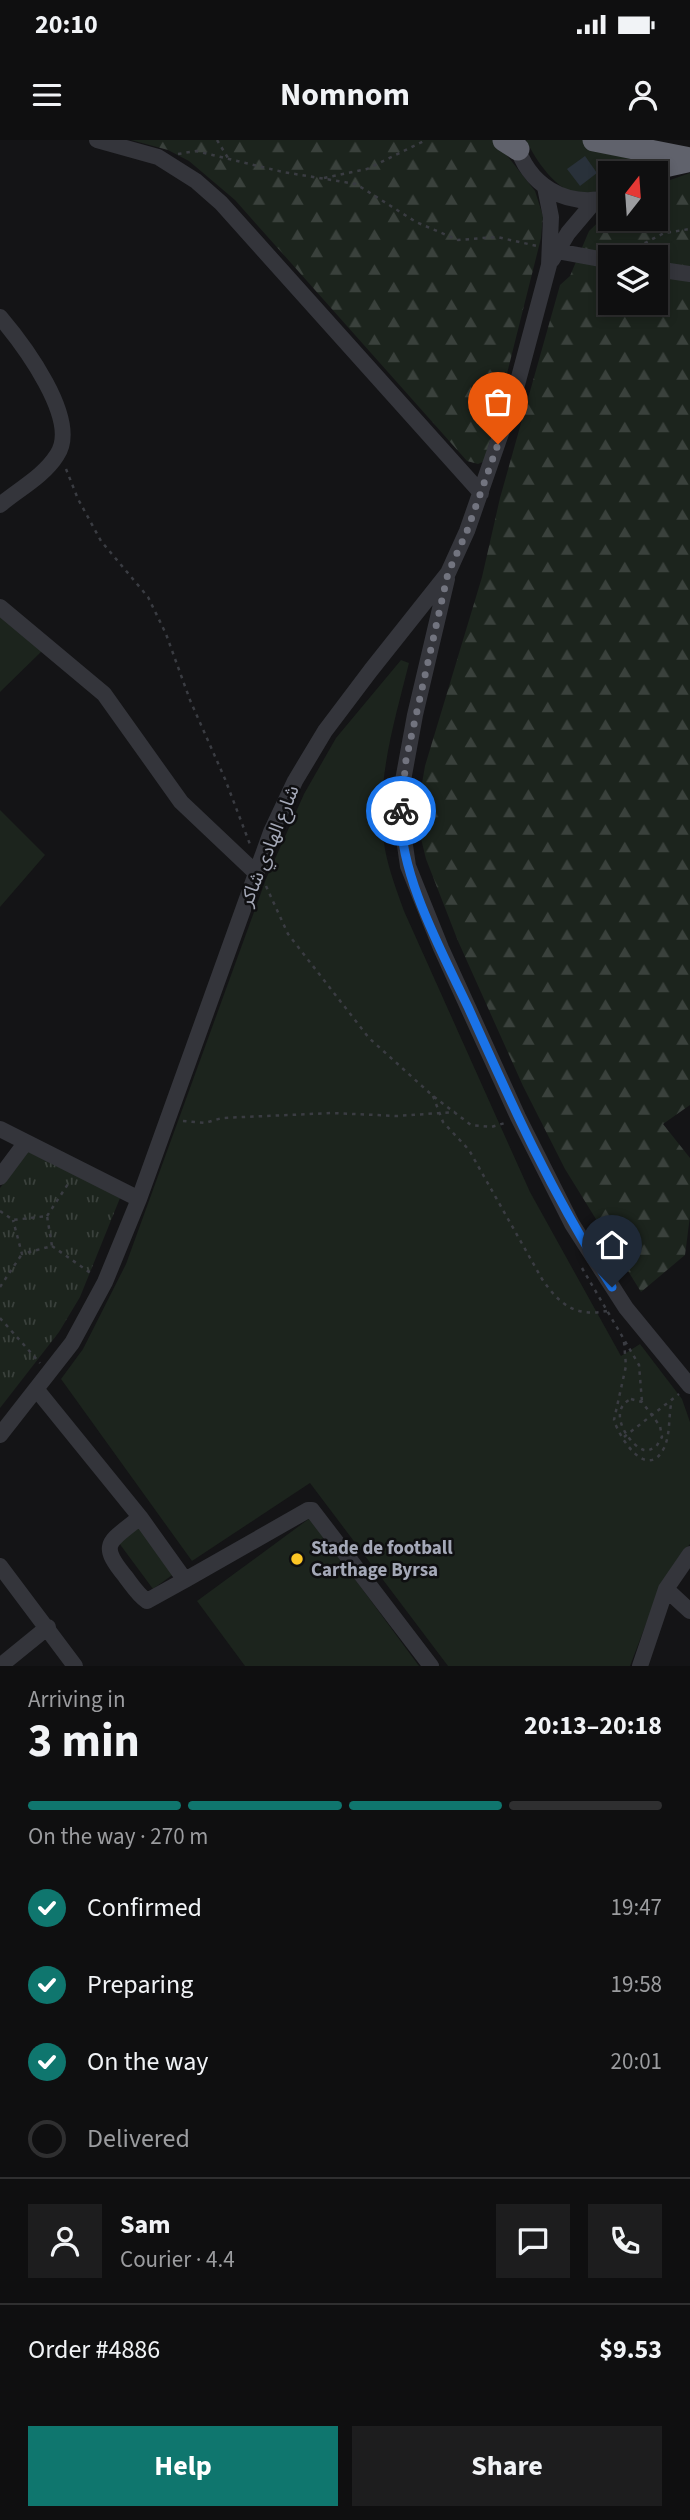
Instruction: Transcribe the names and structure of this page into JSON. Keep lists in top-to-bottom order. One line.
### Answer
{"streets":{"street":["شارع الهادي شاكر"]},"places":["Stade de football Carthage Byrsa"],"north":"top","page":{"status":"20:10","header":"Nomnom","heading":["3 min","Arriving in","20:13–20:18"],"panel":["Sam","Courier · 4.4","Order #4886","$9.53"],"bar":"On the way · 270 m","list":[["Confirmed","19:47"],["Preparing","19:58"],["On the way","20:01"],"Delivered"],"buttons":["Help","Share"]}}
